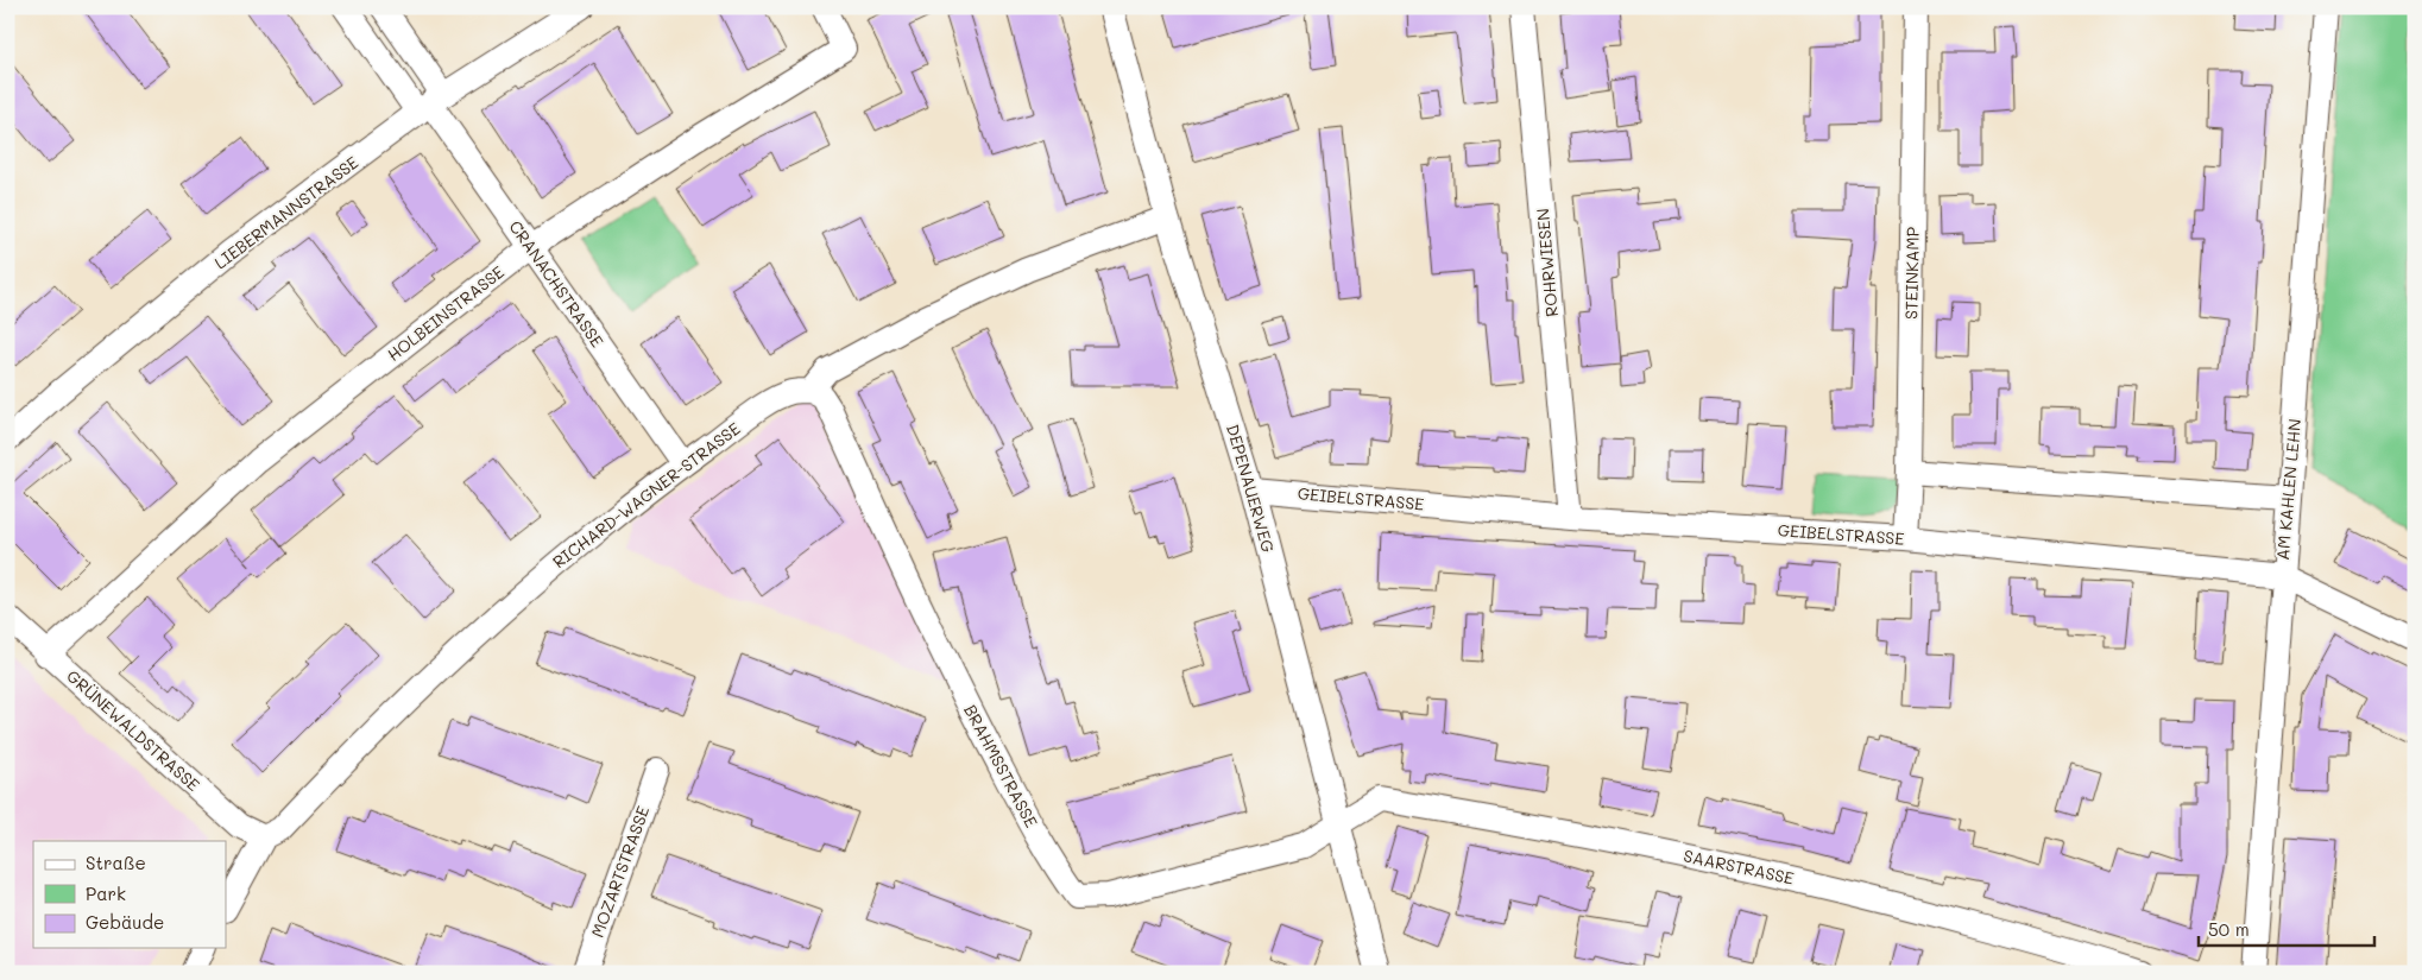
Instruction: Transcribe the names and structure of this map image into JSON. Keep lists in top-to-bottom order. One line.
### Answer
{"streets":{"street":["LIEBERMANNSTRASSE","ROHRWIESEN","STEINKAMP","CRANACHSTRASSE","HOLBEINSTRASSE","DEPENAUERWEG","AM KAHLEN LEHN","RICHARD-WAGNER-STRASSE","GEIBELSTRASSE","GRÜNEWALDSTRASSE","BRAHMSSTRASSE","SAARSTRASSE","MOZARTSTRASSE"]},"crossings":[["LIEBERMANNSTRASSE","CRANACHSTRASSE"],["ROHRWIESEN","GEIBELSTRASSE"],["STEINKAMP","GEIBELSTRASSE"],["CRANACHSTRASSE","HOLBEINSTRASSE"],["CRANACHSTRASSE","RICHARD-WAGNER-STRASSE"],["HOLBEINSTRASSE","GRÜNEWALDSTRASSE"],["DEPENAUERWEG","GEIBELSTRASSE"],["DEPENAUERWEG","BRAHMSSTRASSE"],["DEPENAUERWEG","SAARSTRASSE"],["AM KAHLEN LEHN","GEIBELSTRASSE"],["RICHARD-WAGNER-STRASSE","GRÜNEWALDSTRASSE"],["RICHARD-WAGNER-STRASSE","BRAHMSSTRASSE"],["BRAHMSSTRASSE","SAARSTRASSE"]],"legend":["Straße","Park","Gebäude"],"scale_bar":"50 m"}
